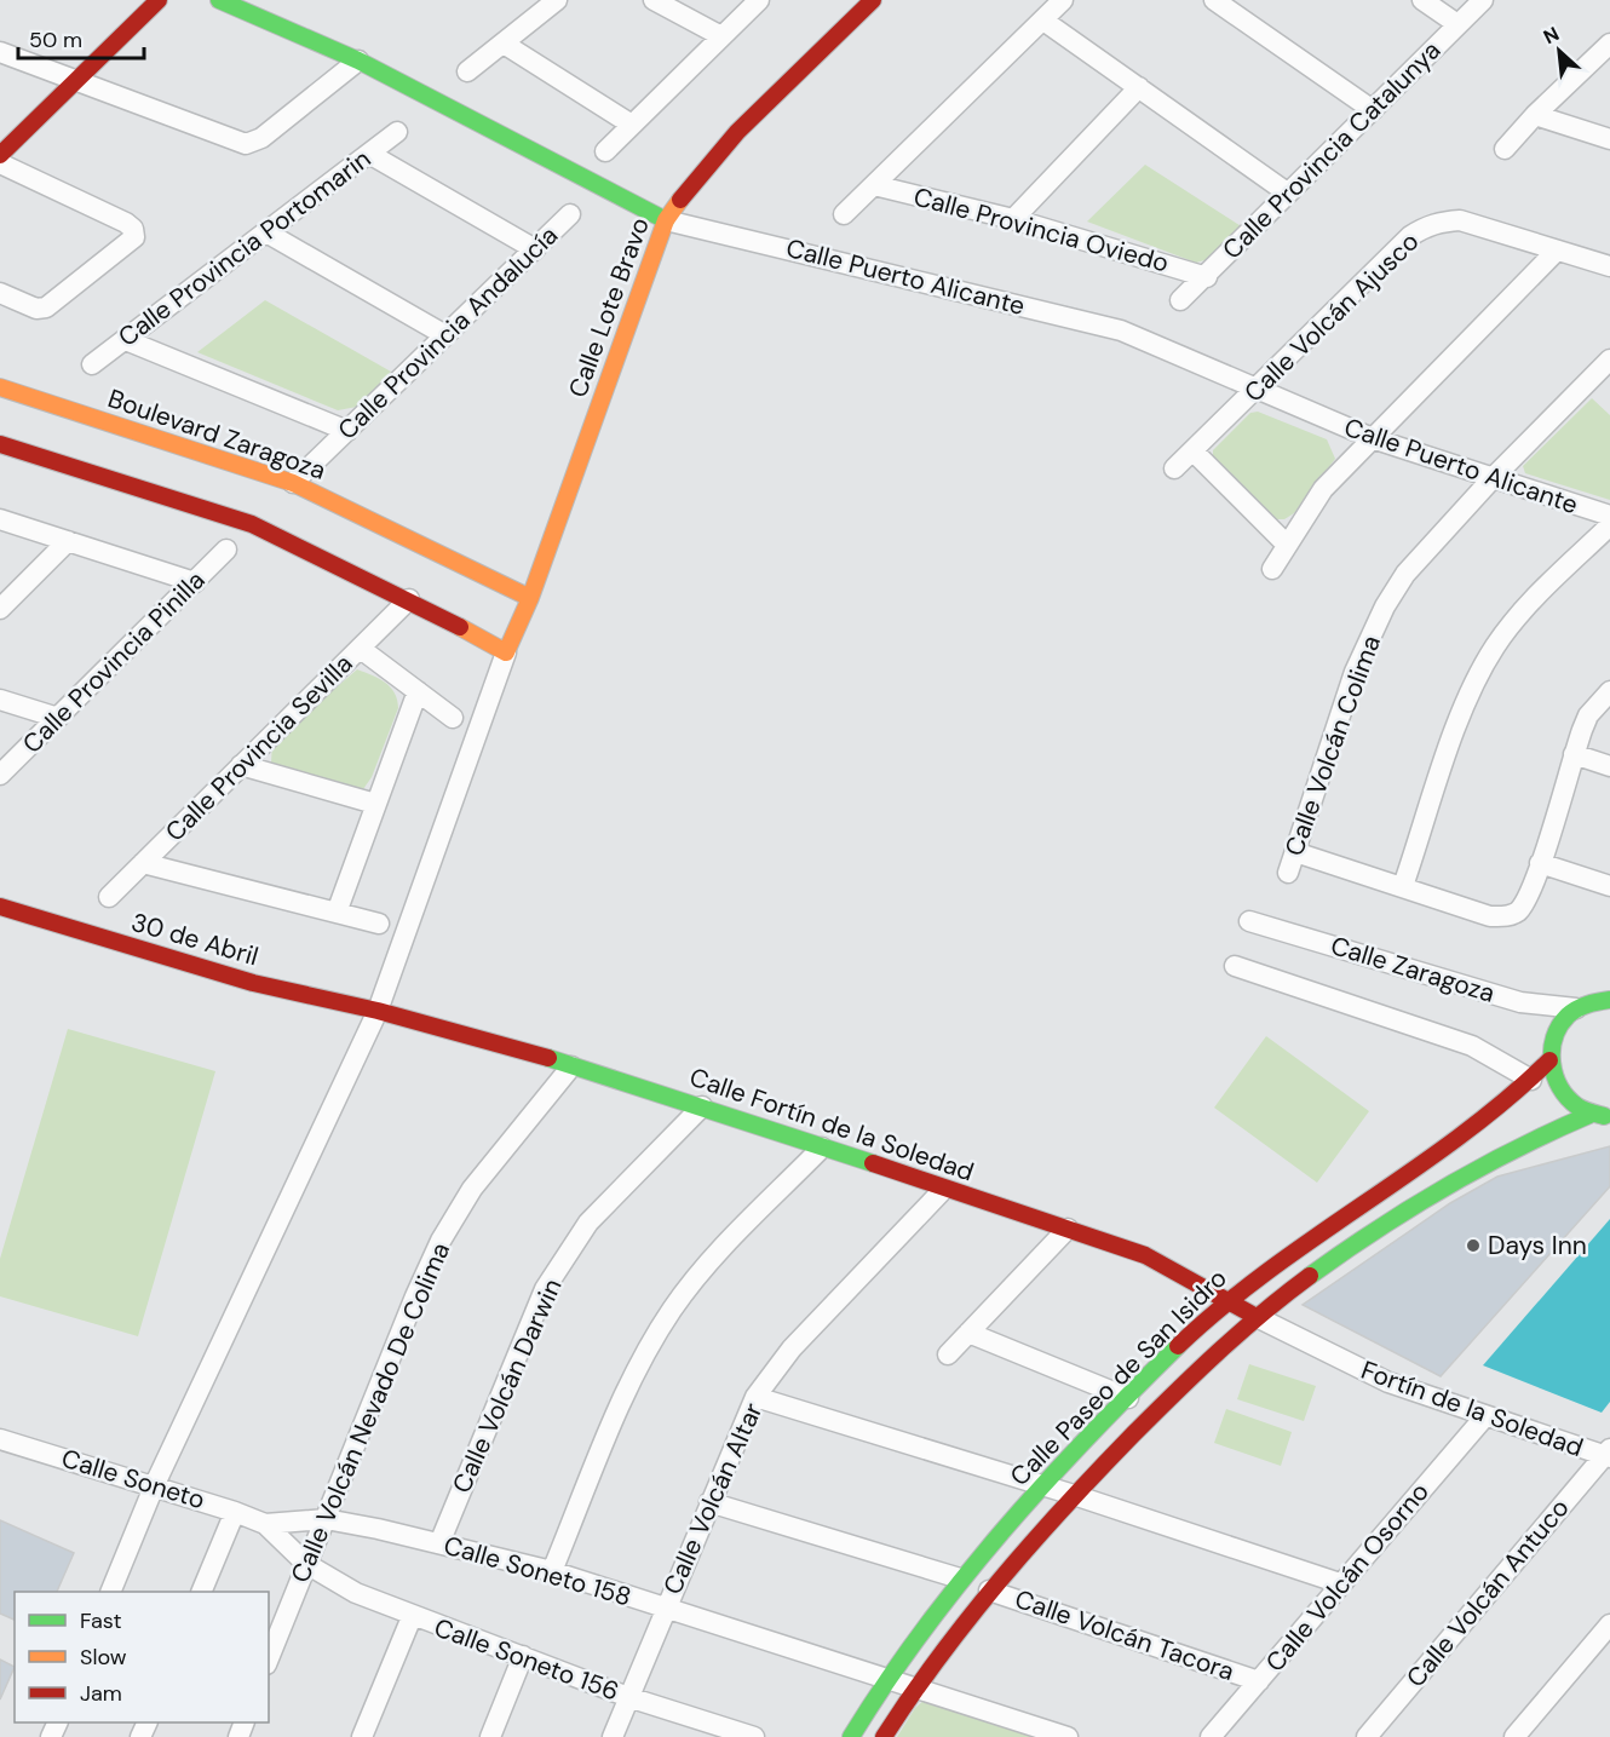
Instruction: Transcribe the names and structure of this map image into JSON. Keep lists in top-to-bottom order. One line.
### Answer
{"streets":{"street":["Calle Provincia Catalunya","Calle Provincia Oviedo","Calle Provincia Portomarin","Calle Puerto Alicante","Calle Lote Bravo","Calle Volcán Ajusco","Calle Provincia Andalucía","Boulevard Zaragoza","Calle Provincia Pinilla","Calle Volcán Colima","Calle Provincia Sevilla","30 de Abril","Calle Zaragoza","Calle Fortín de la Soledad","Calle Paseo de San Isidro","Calle Volcán Darwin","Fortín de la Soledad","Calle Volcán Nevado De Colima","Calle Soneto","Calle Volcán Altar","Calle Soneto 158","Calle Volcán Osorno","Calle Volcán Antuco","Calle Volcán Tacora","Calle Soneto 156"]},"crossings":[["Calle Provincia Catalunya","Calle Provincia Oviedo"],["Calle Puerto Alicante","Calle Lote Bravo"],["Calle Puerto Alicante","Calle Volcán Ajusco"],["Calle Puerto Alicante","Calle Volcán Colima"],["Calle Lote Bravo","Boulevard Zaragoza"],["Calle Provincia Andalucía","Boulevard Zaragoza"],["30 de Abril","Calle Fortín de la Soledad"],["Calle Zaragoza","Calle Paseo de San Isidro"],["Calle Fortín de la Soledad","Calle Paseo de San Isidro"],["Calle Fortín de la Soledad","Calle Volcán Darwin"],["Calle Fortín de la Soledad","Fortín de la Soledad"],["Calle Fortín de la Soledad","Calle Volcán Nevado De Colima"],["Calle Fortín de la Soledad","Calle Volcán Altar"],["Calle Paseo de San Isidro","Fortín de la Soledad"],["Calle Paseo de San Isidro","Calle Soneto 158"],["Calle Paseo de San Isidro","Calle Volcán Tacora"],["Calle Volcán Darwin","Calle Soneto 158"],["Fortín de la Soledad","Calle Volcán Osorno"],["Fortín de la Soledad","Calle Volcán Antuco"],["Calle Volcán Nevado De Colima","Calle Soneto"],["Calle Volcán Nevado De Colima","Calle Soneto 158"],["Calle Volcán Nevado De Colima","Calle Soneto 156"],["Calle Soneto","Calle Soneto 158"],["Calle Soneto","Calle Soneto 156"],["Calle Volcán Altar","Calle Soneto 158"],["Calle Volcán Altar","Calle Soneto 156"],["Calle Volcán Osorno","Calle Volcán Tacora"]],"places":["Days Inn"],"legend":["Fast","Slow","Jam"],"scale_bar":"50 m","north":"top left"}
